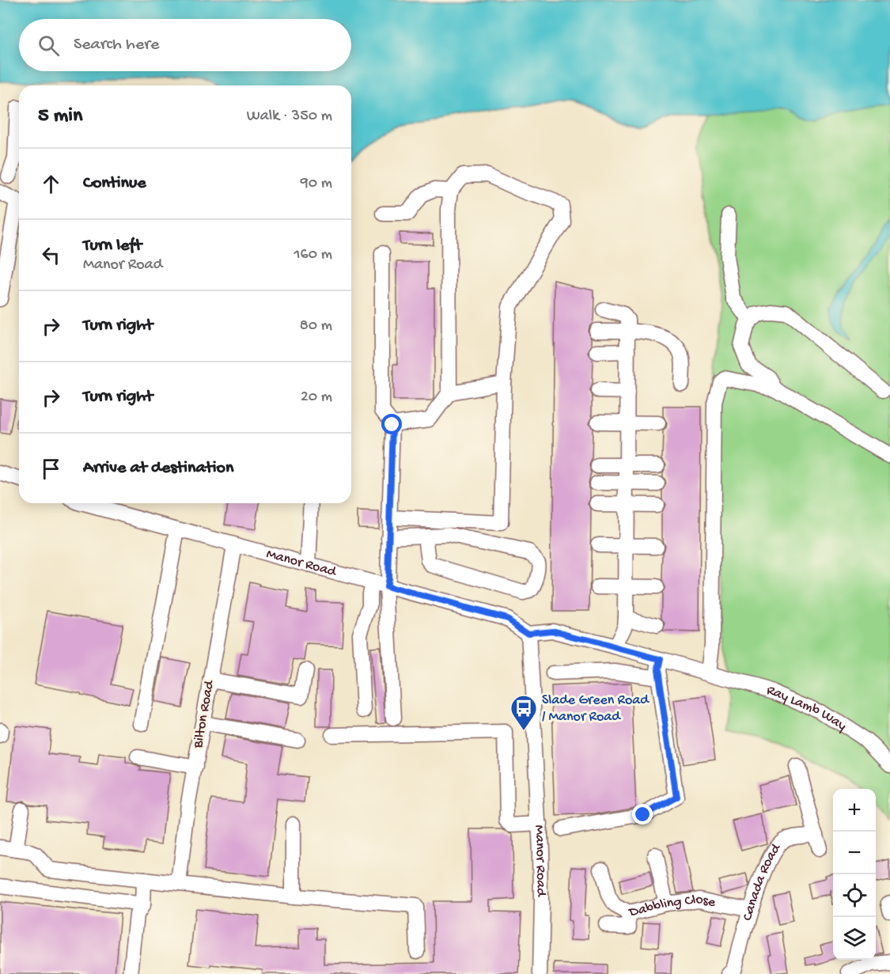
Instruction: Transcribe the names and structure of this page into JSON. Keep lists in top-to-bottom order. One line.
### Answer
{"streets":{"street":["Manor Road","Ray Lamb Way","Bilton Road","Canada Road","Dabbling Close"]},"crossings":[["Manor Road","Bilton Road"],["Canada Road","Dabbling Close"]],"places":{"bus stop":["Slade Green Road / Manor Road"]},"page":{"search":"Search here","heading":["5 min","Walk · 350 m"],"list":[["Continue","90 m"],["Turn left","Manor Road","160 m"],["Turn right","80 m"],["Turn right","20 m"],"Arrive at destination"],"map_buttons":["+","−"]}}
